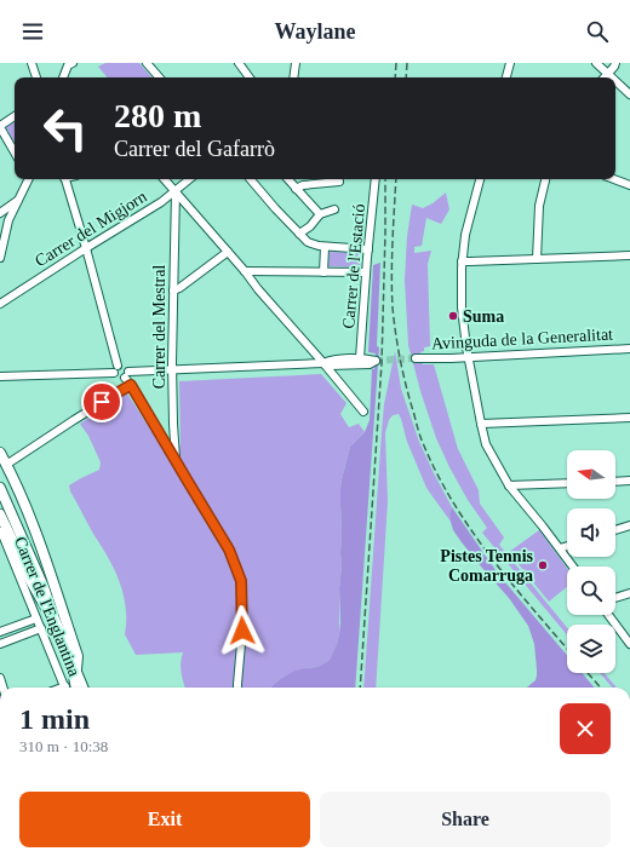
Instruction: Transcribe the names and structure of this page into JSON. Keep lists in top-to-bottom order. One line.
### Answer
{"streets":{"street":["Carrer del Migjorn","Carrer de l'Estació","Carrer del Mestral","Avinguda de la Generalitat","Carrer de l'Englantina"]},"crossings":[["Carrer del Migjorn","Carrer del Mestral"]],"places":["Suma","Pistes Tennis Comarruga"],"north":"left","page":{"header":"Waylane","turn":["280 m","Carrer del Gafarrò"],"heading":["1 min","310 m · 10:38"],"buttons":["Exit","Share"]}}
